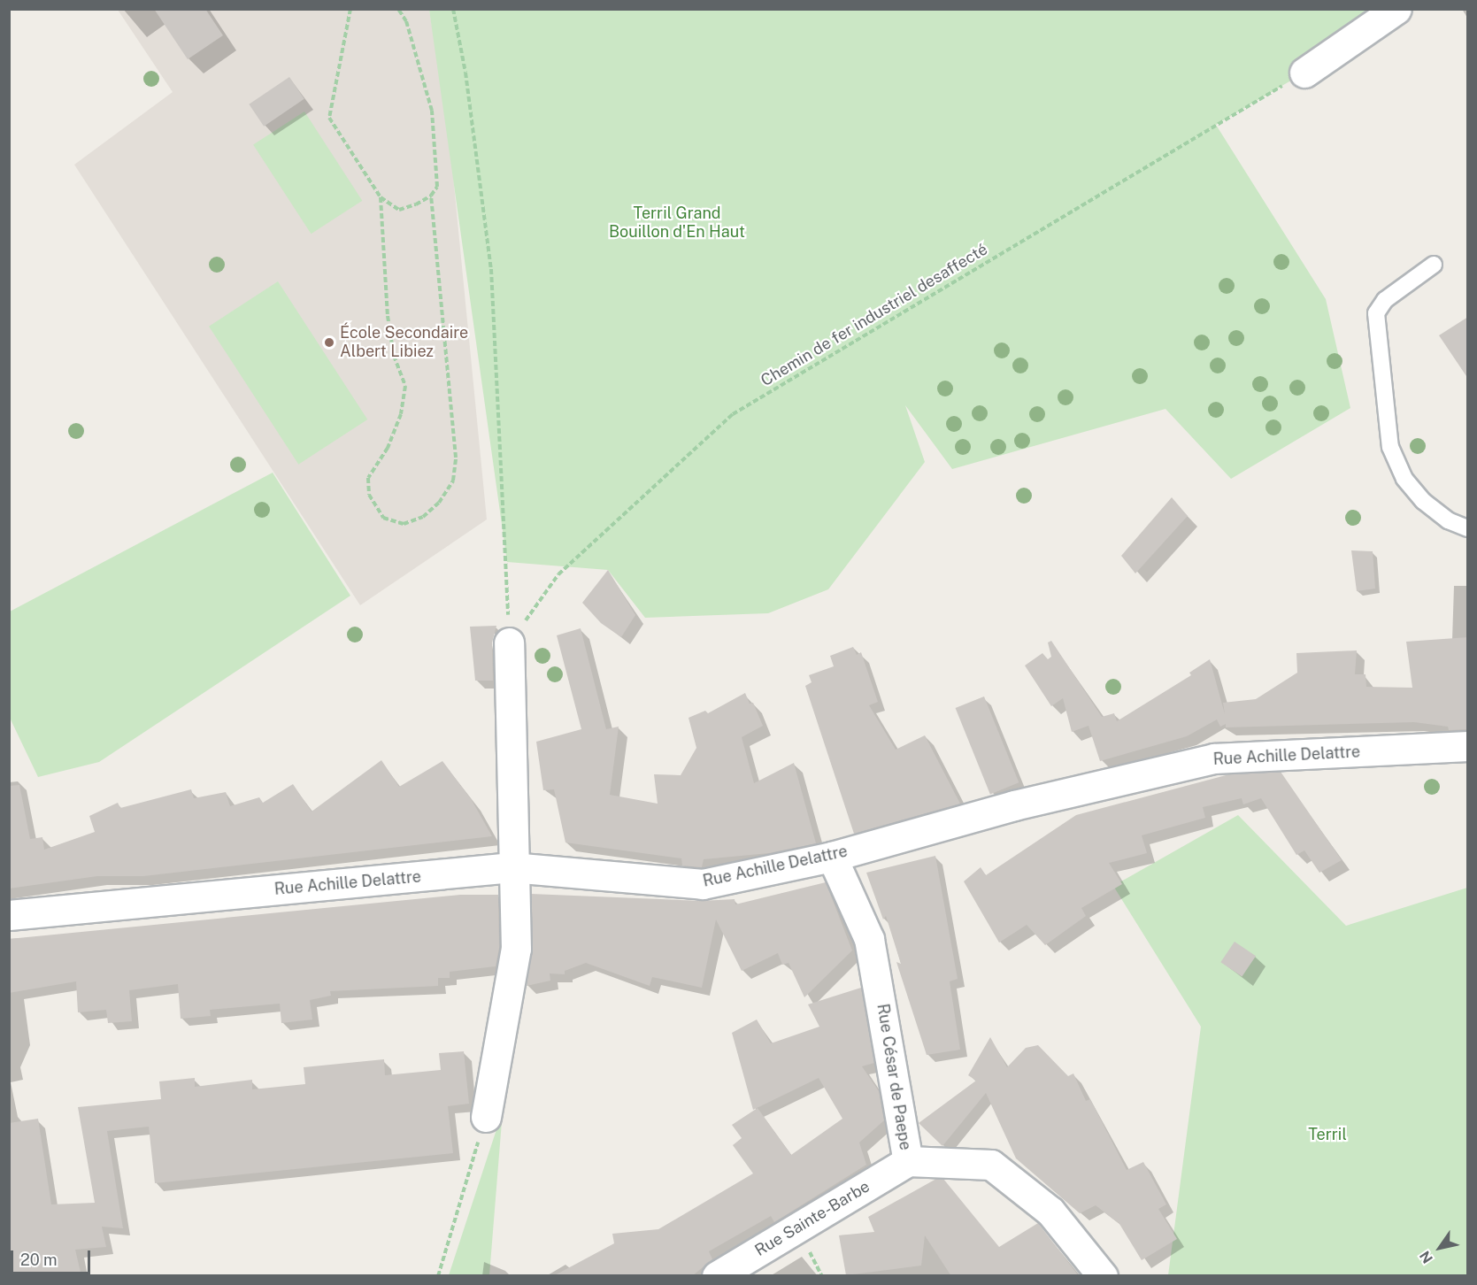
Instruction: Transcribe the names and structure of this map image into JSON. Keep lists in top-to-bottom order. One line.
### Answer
{"streets":{"street":["Rue Achille Delattre","Rue César de Paepe","Rue Sainte-Barbe"],"path":["Chemin de fer industriel desaffecté"]},"crossings":[["Rue Achille Delattre","Rue César de Paepe"],["Rue César de Paepe","Rue Sainte-Barbe"]],"parks":["Terril Grand Bouillon d'En Haut","Terril"],"places":["École Secondaire Albert Libiez"],"scale_bar":"20 m","north":"bottom left"}
